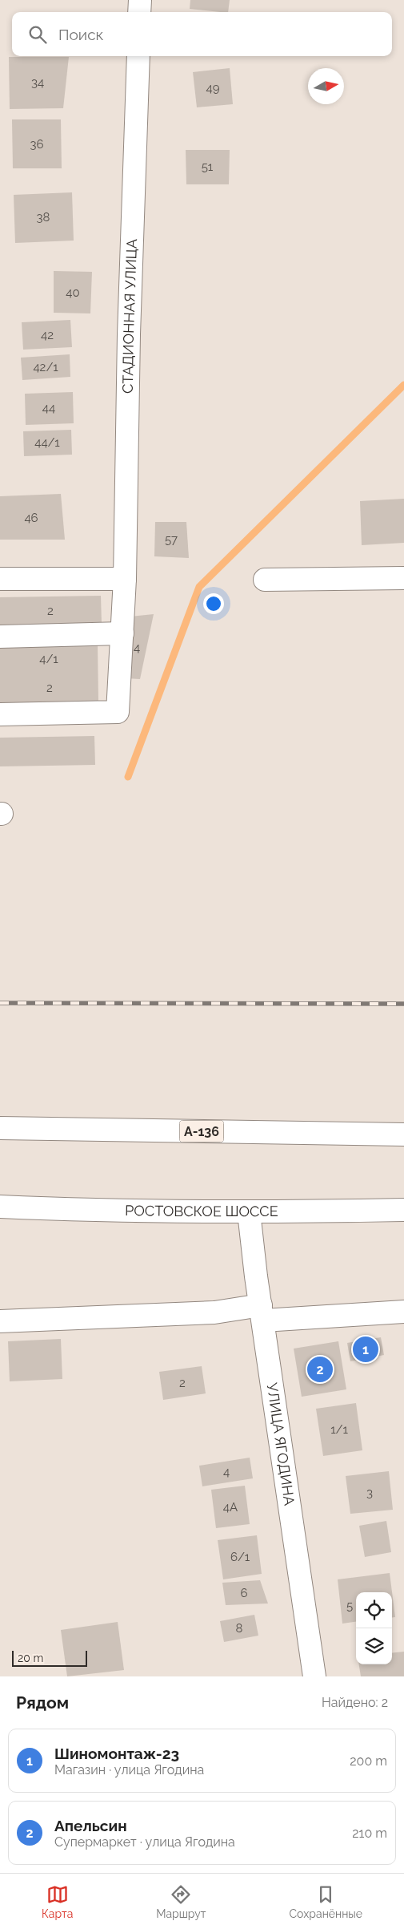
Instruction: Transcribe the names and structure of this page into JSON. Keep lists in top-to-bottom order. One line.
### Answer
{"streets":{"main road":["СТАДИОННАЯ УЛИЦА","А-136","РОСТОВСКОЕ ШОССЕ","УЛИЦА ЯГОДИНА"]},"crossings":[["РОСТОВСКОЕ ШОССЕ","УЛИЦА ЯГОДИНА"]],"house_numbers":["34","49","36","51","38","40","42","42/1","44","44/1","46","57","2","4","4/1","2","2","1/1","4","3","4А","6/1","6","5","8"],"scale_bar":"20 m","north":"right","page":{"search":"Поиск","pins":["1","2"],"scale":"20 m","heading":["Рядом","Найдено: 2"],"list":[{"mark":"1","name":"Шиномонтаж-23","note":"Магазин · улица Ягодина","value":"200 m"},{"mark":"2","name":"Апельсин","note":"Супермаркет · улица Ягодина","value":"210 m"}],"nav":["Карта","Маршрут","Сохранённые"]}}
